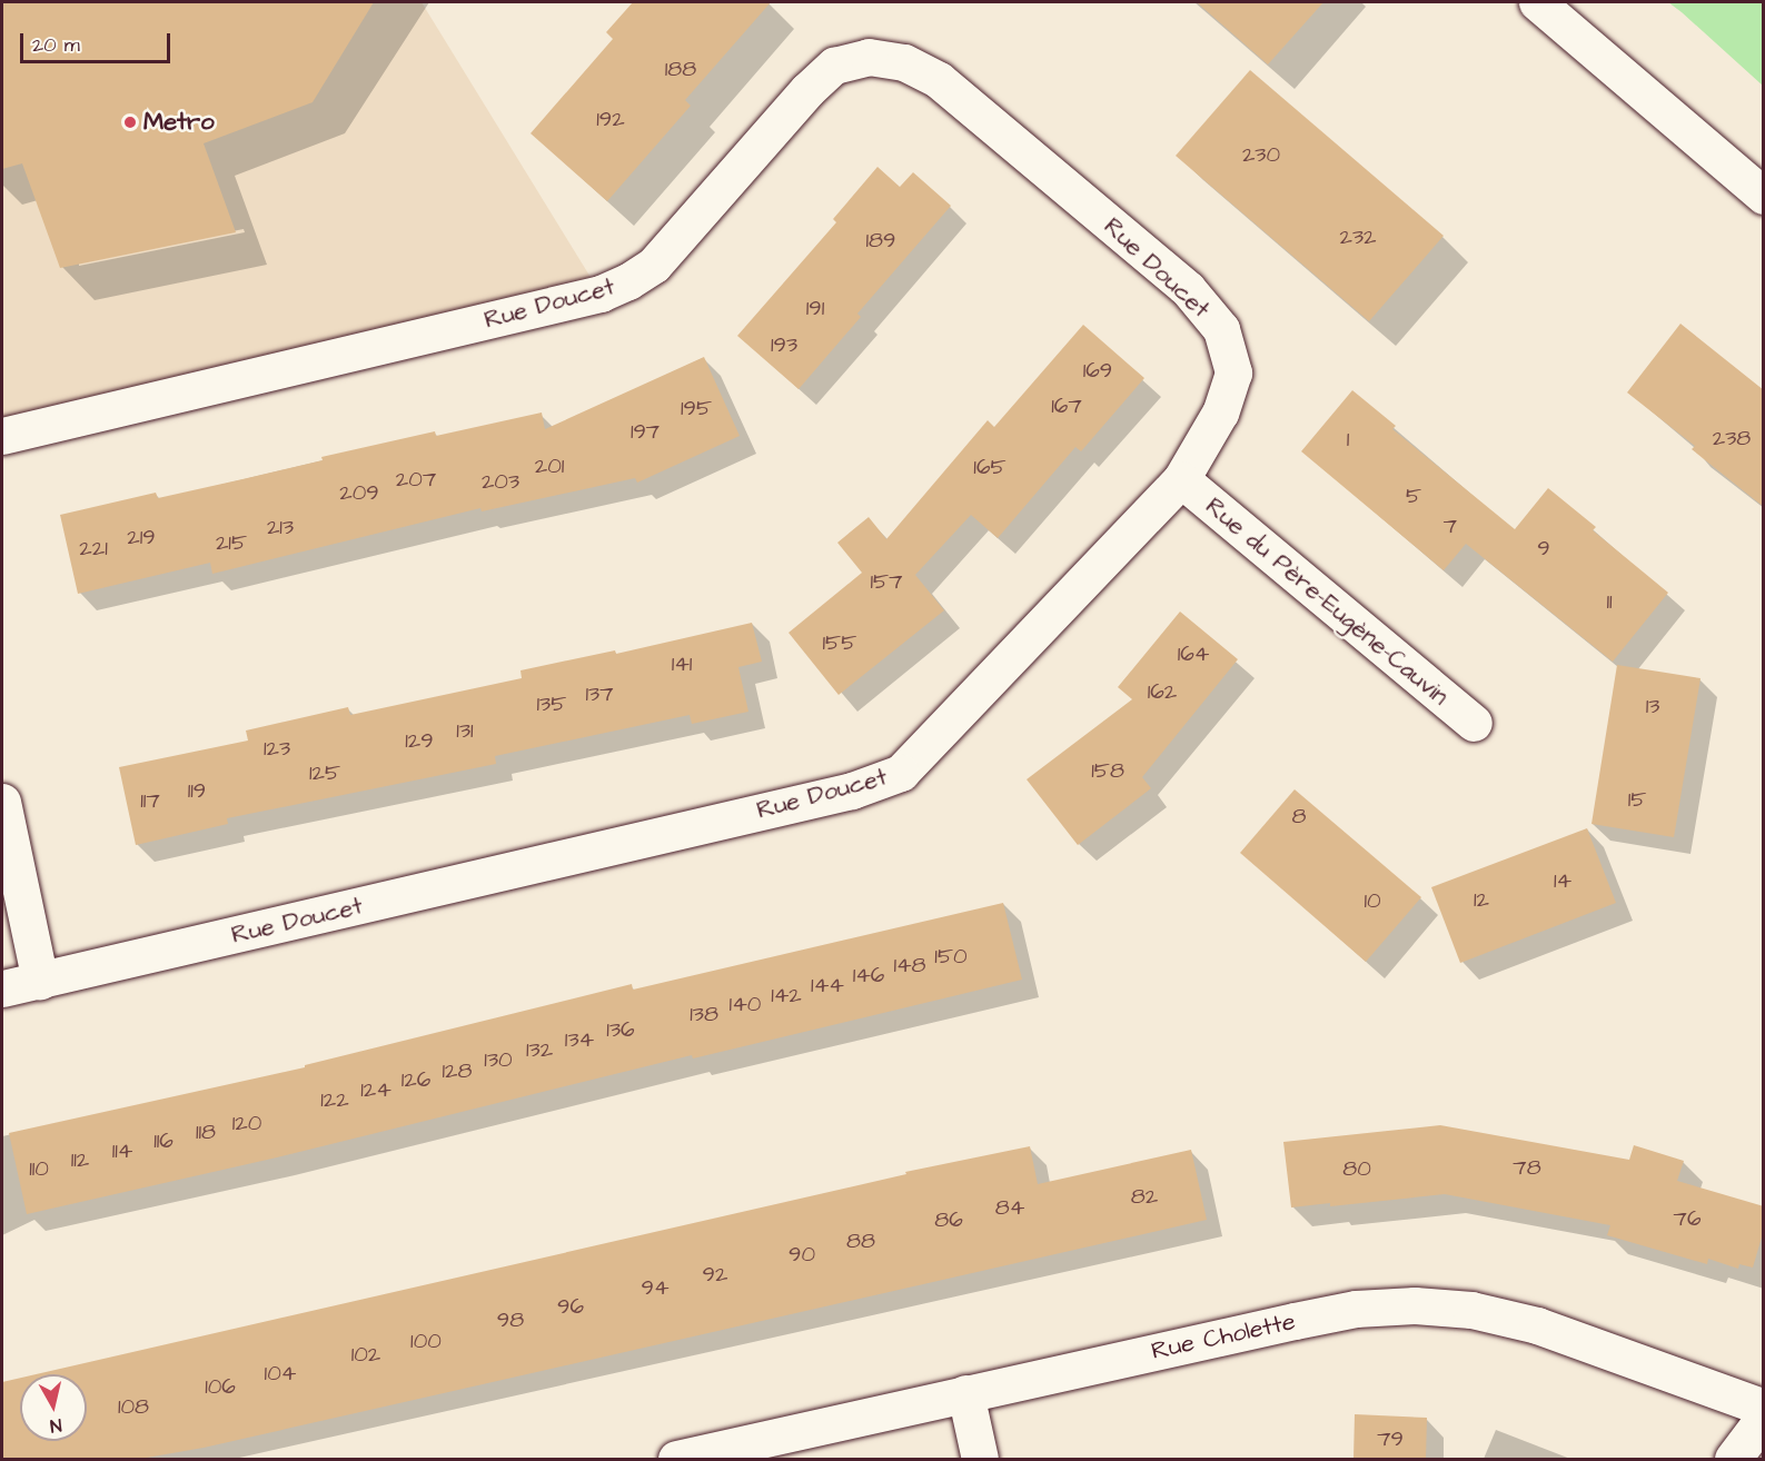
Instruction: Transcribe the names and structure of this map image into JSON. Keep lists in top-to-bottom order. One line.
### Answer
{"streets":{"street":["Rue Doucet","Rue du Père-Eugène-Cauvin","Rue Cholette"]},"crossings":[["Rue Doucet","Rue du Père-Eugène-Cauvin"]],"places":["Metro"],"house_numbers":["188","192","230","232","189","191","193","169","167","195","197","238","1","201","165","207","203","209","5","7","213","219","215","221","9","157","11","155","164","141","162","137","135","13","131","129","123","158","125","119","15","117","8","14","12","10","150","148","146","144","142","140","138","136","134","132","130","128","126","124","122","120","118","116","114","112","78","110","80","82","84","76","86","88","90","92","94","96","98","100","102","104","106","108","79"],"scale_bar":"20 m","north":"bottom"}
